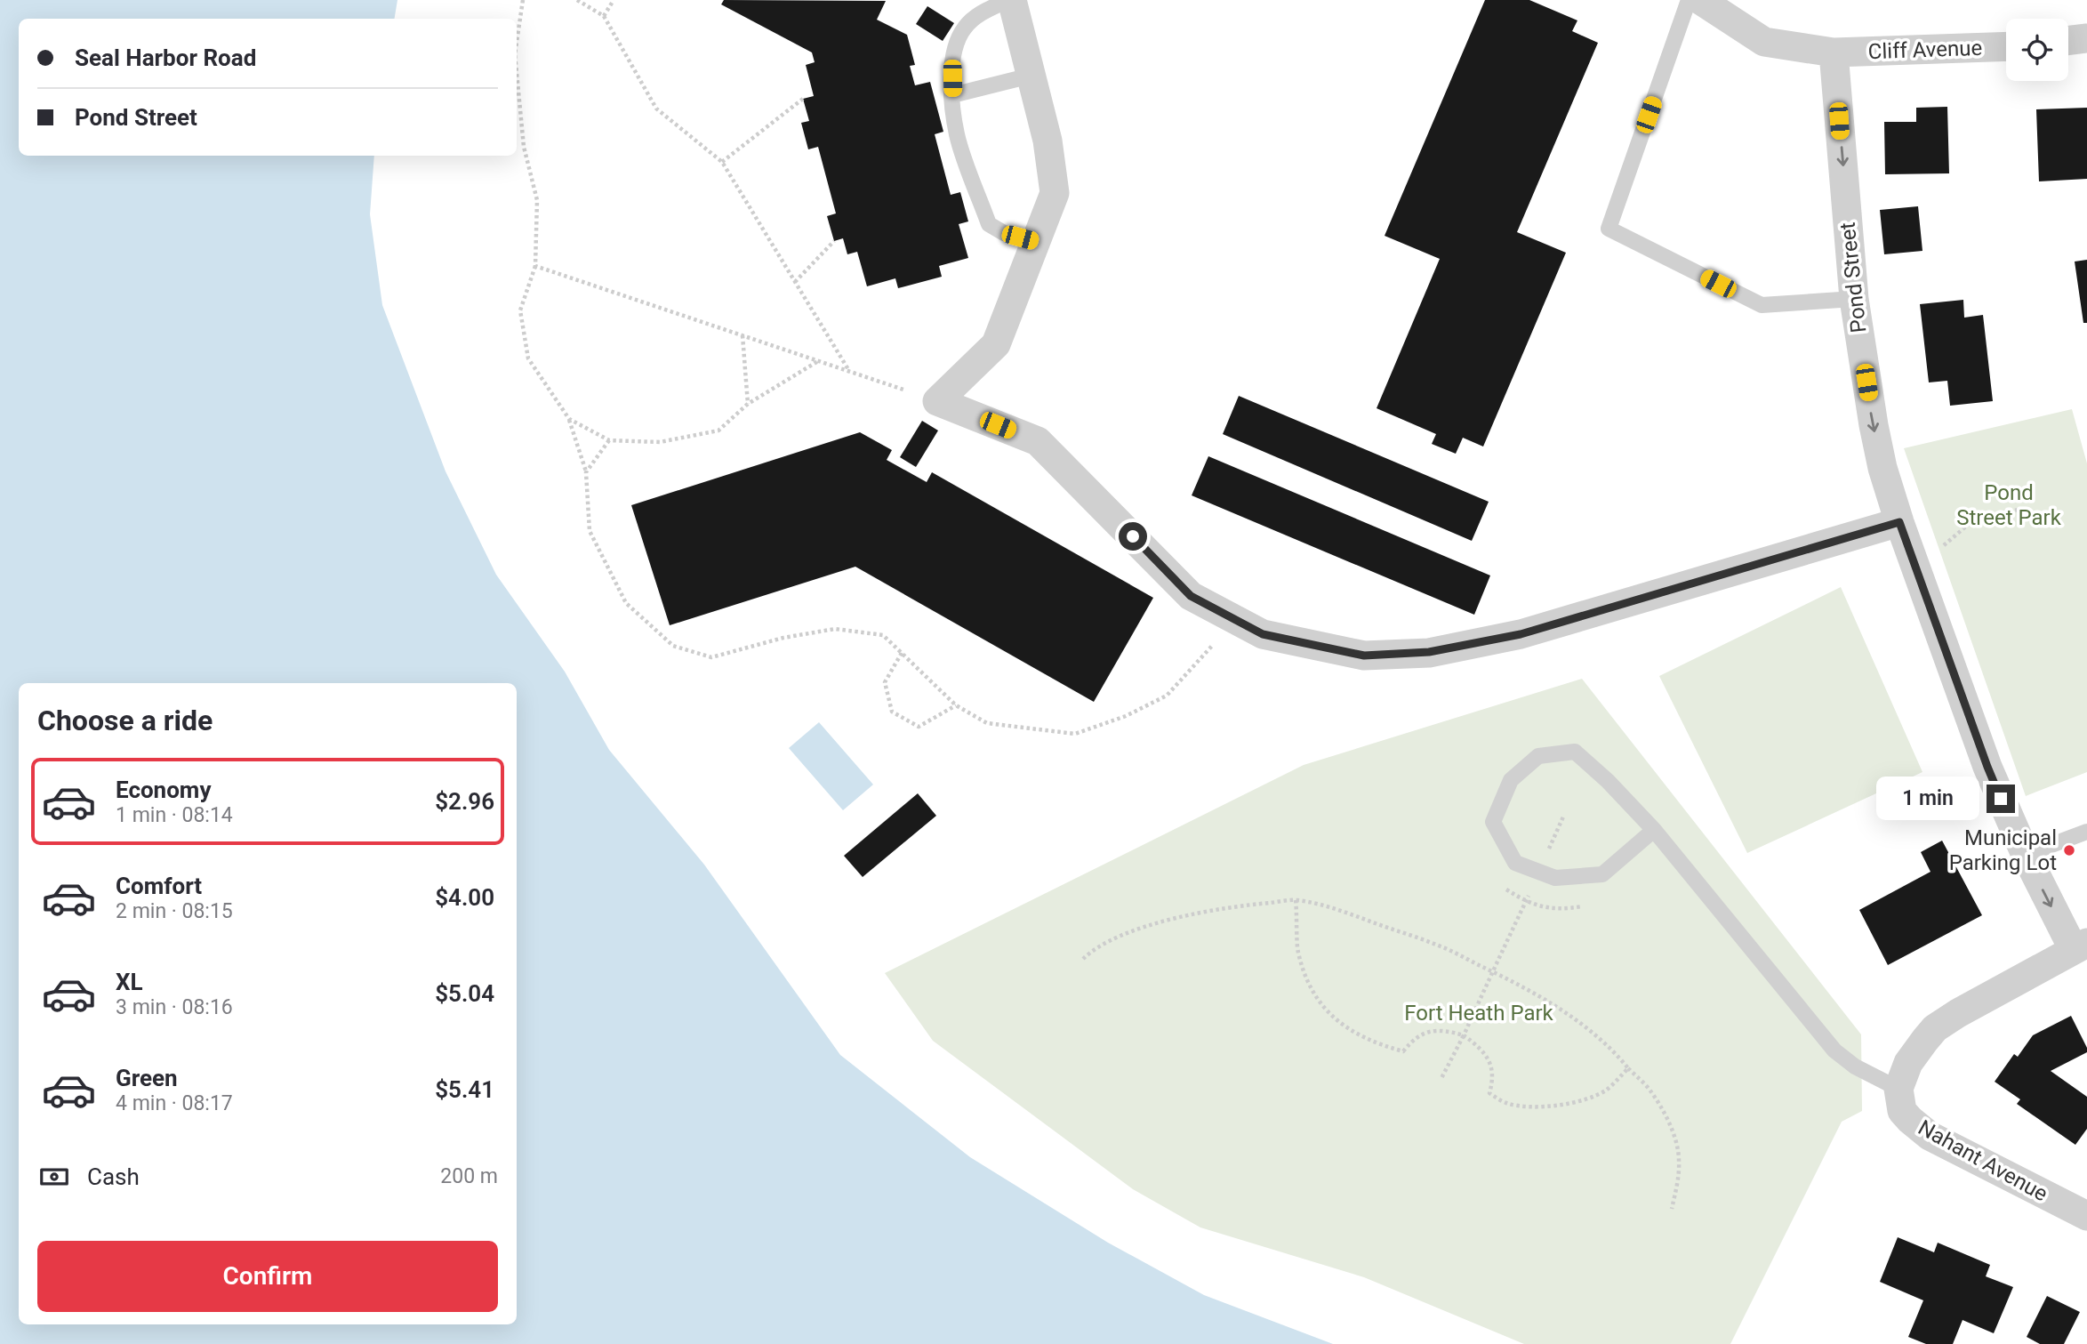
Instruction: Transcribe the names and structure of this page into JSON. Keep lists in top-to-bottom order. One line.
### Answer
{"streets":{"street":["Cliff Avenue","Pond Street","Nahant Avenue"]},"crossings":[["Cliff Avenue","Pond Street"]],"one_way":["Pond Street"],"parks":["Pond Street Park","Fort Heath Park"],"places":["Municipal Parking Lot"],"page":{"banner":["Seal Harbor Road","Pond Street"],"heading":"Choose a ride","list":[{"name":"Economy","note":"1 min · 08:14","value":"$2.96"},{"name":"Comfort","note":"2 min · 08:15","value":"$4.00"},{"name":"XL","note":"3 min · 08:16","value":"$5.04"},{"name":"Green","note":"4 min · 08:17","value":"$5.41"}],"bubble":"1 min","pay":["Cash","200 m"],"buttons":"Confirm"}}
